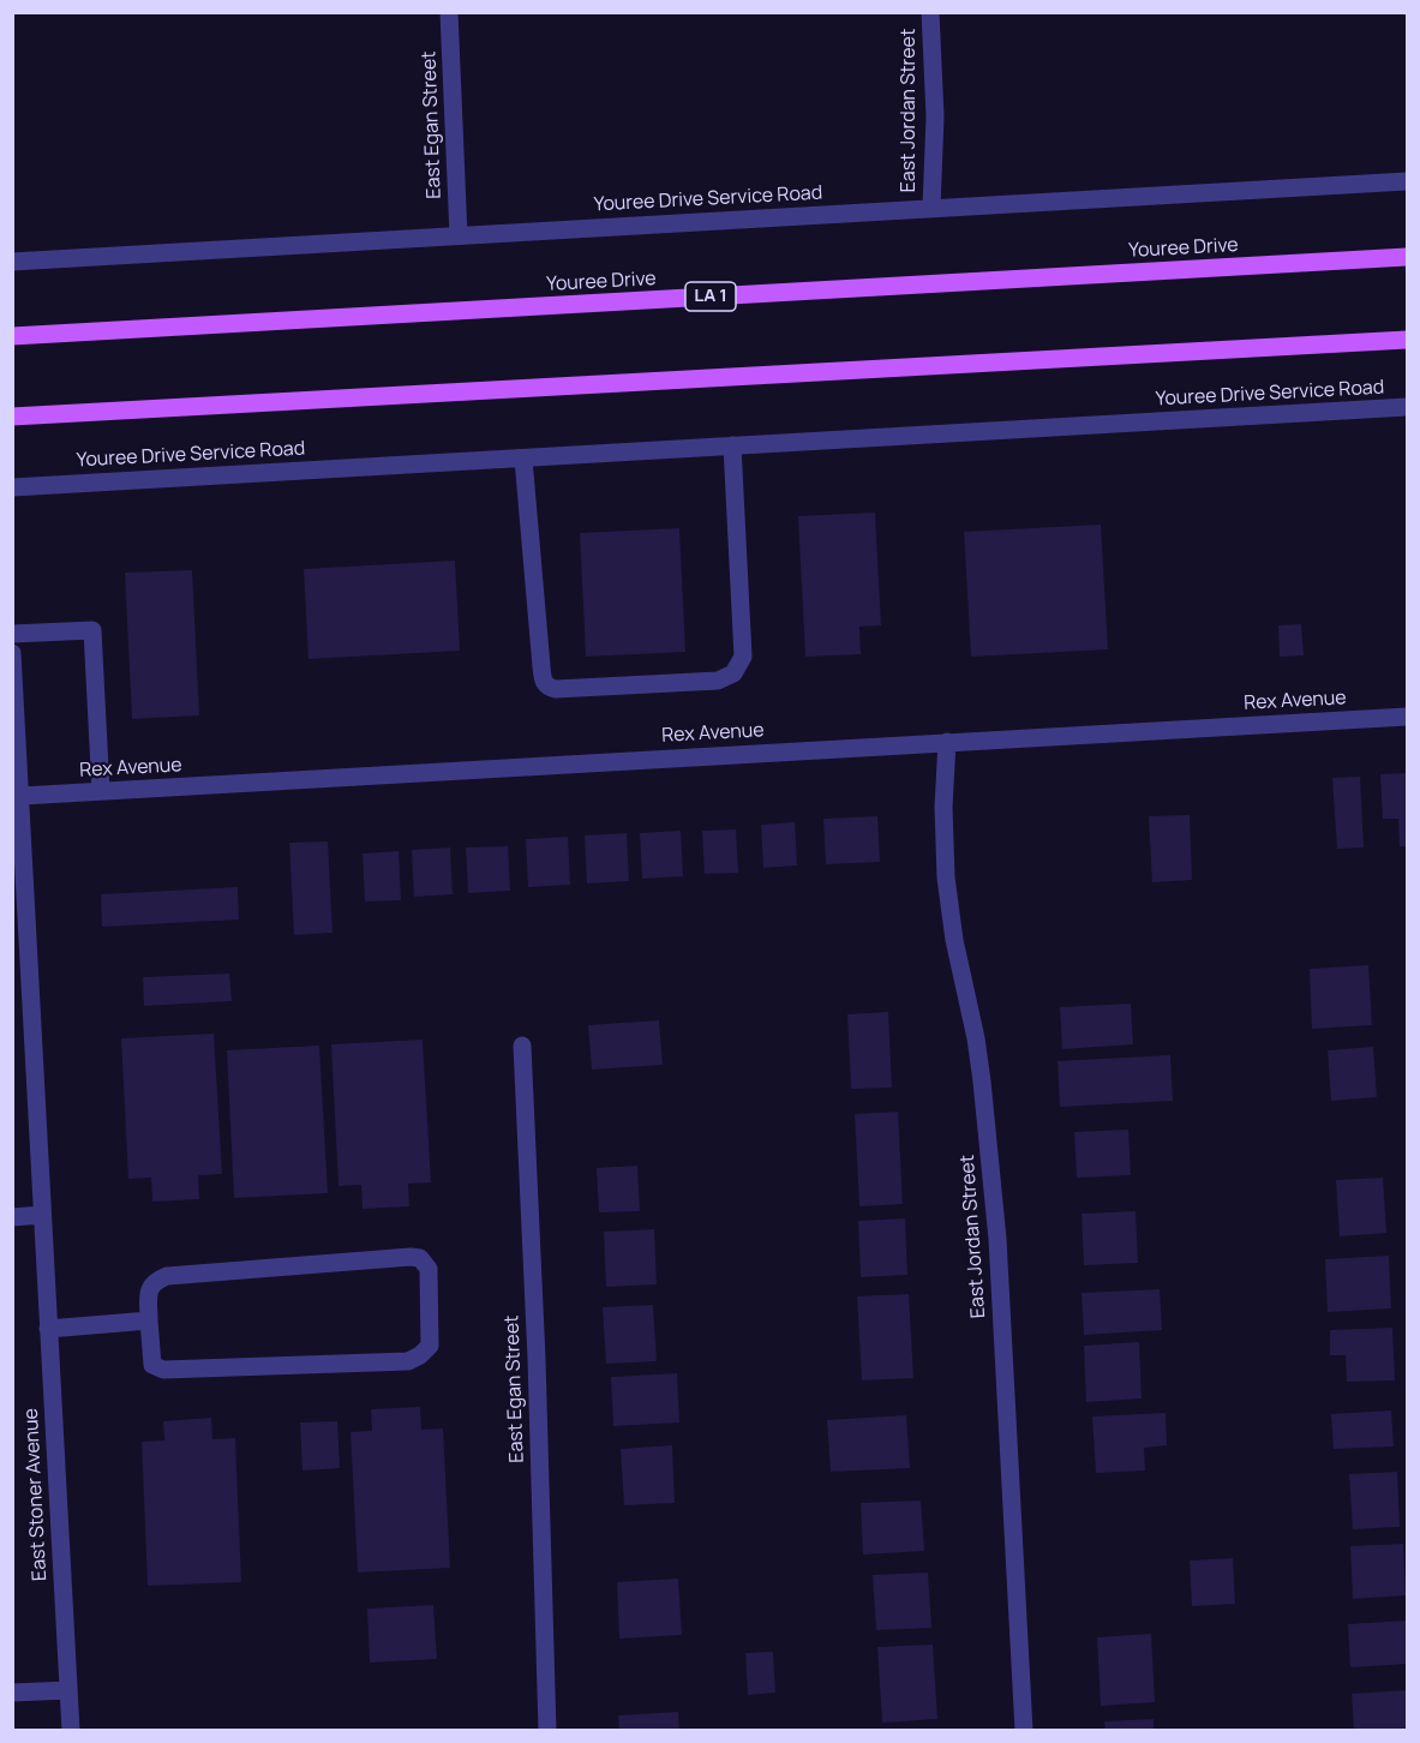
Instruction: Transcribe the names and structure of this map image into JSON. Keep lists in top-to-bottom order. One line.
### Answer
{"streets":{"main road":["Youree Drive","LA 1"],"street":["East Jordan Street","East Egan Street","Youree Drive Service Road","Rex Avenue","East Stoner Avenue"]},"crossings":[["East Jordan Street","Youree Drive Service Road"],["East Jordan Street","Rex Avenue"],["East Egan Street","Youree Drive Service Road"],["Rex Avenue","East Stoner Avenue"]]}
